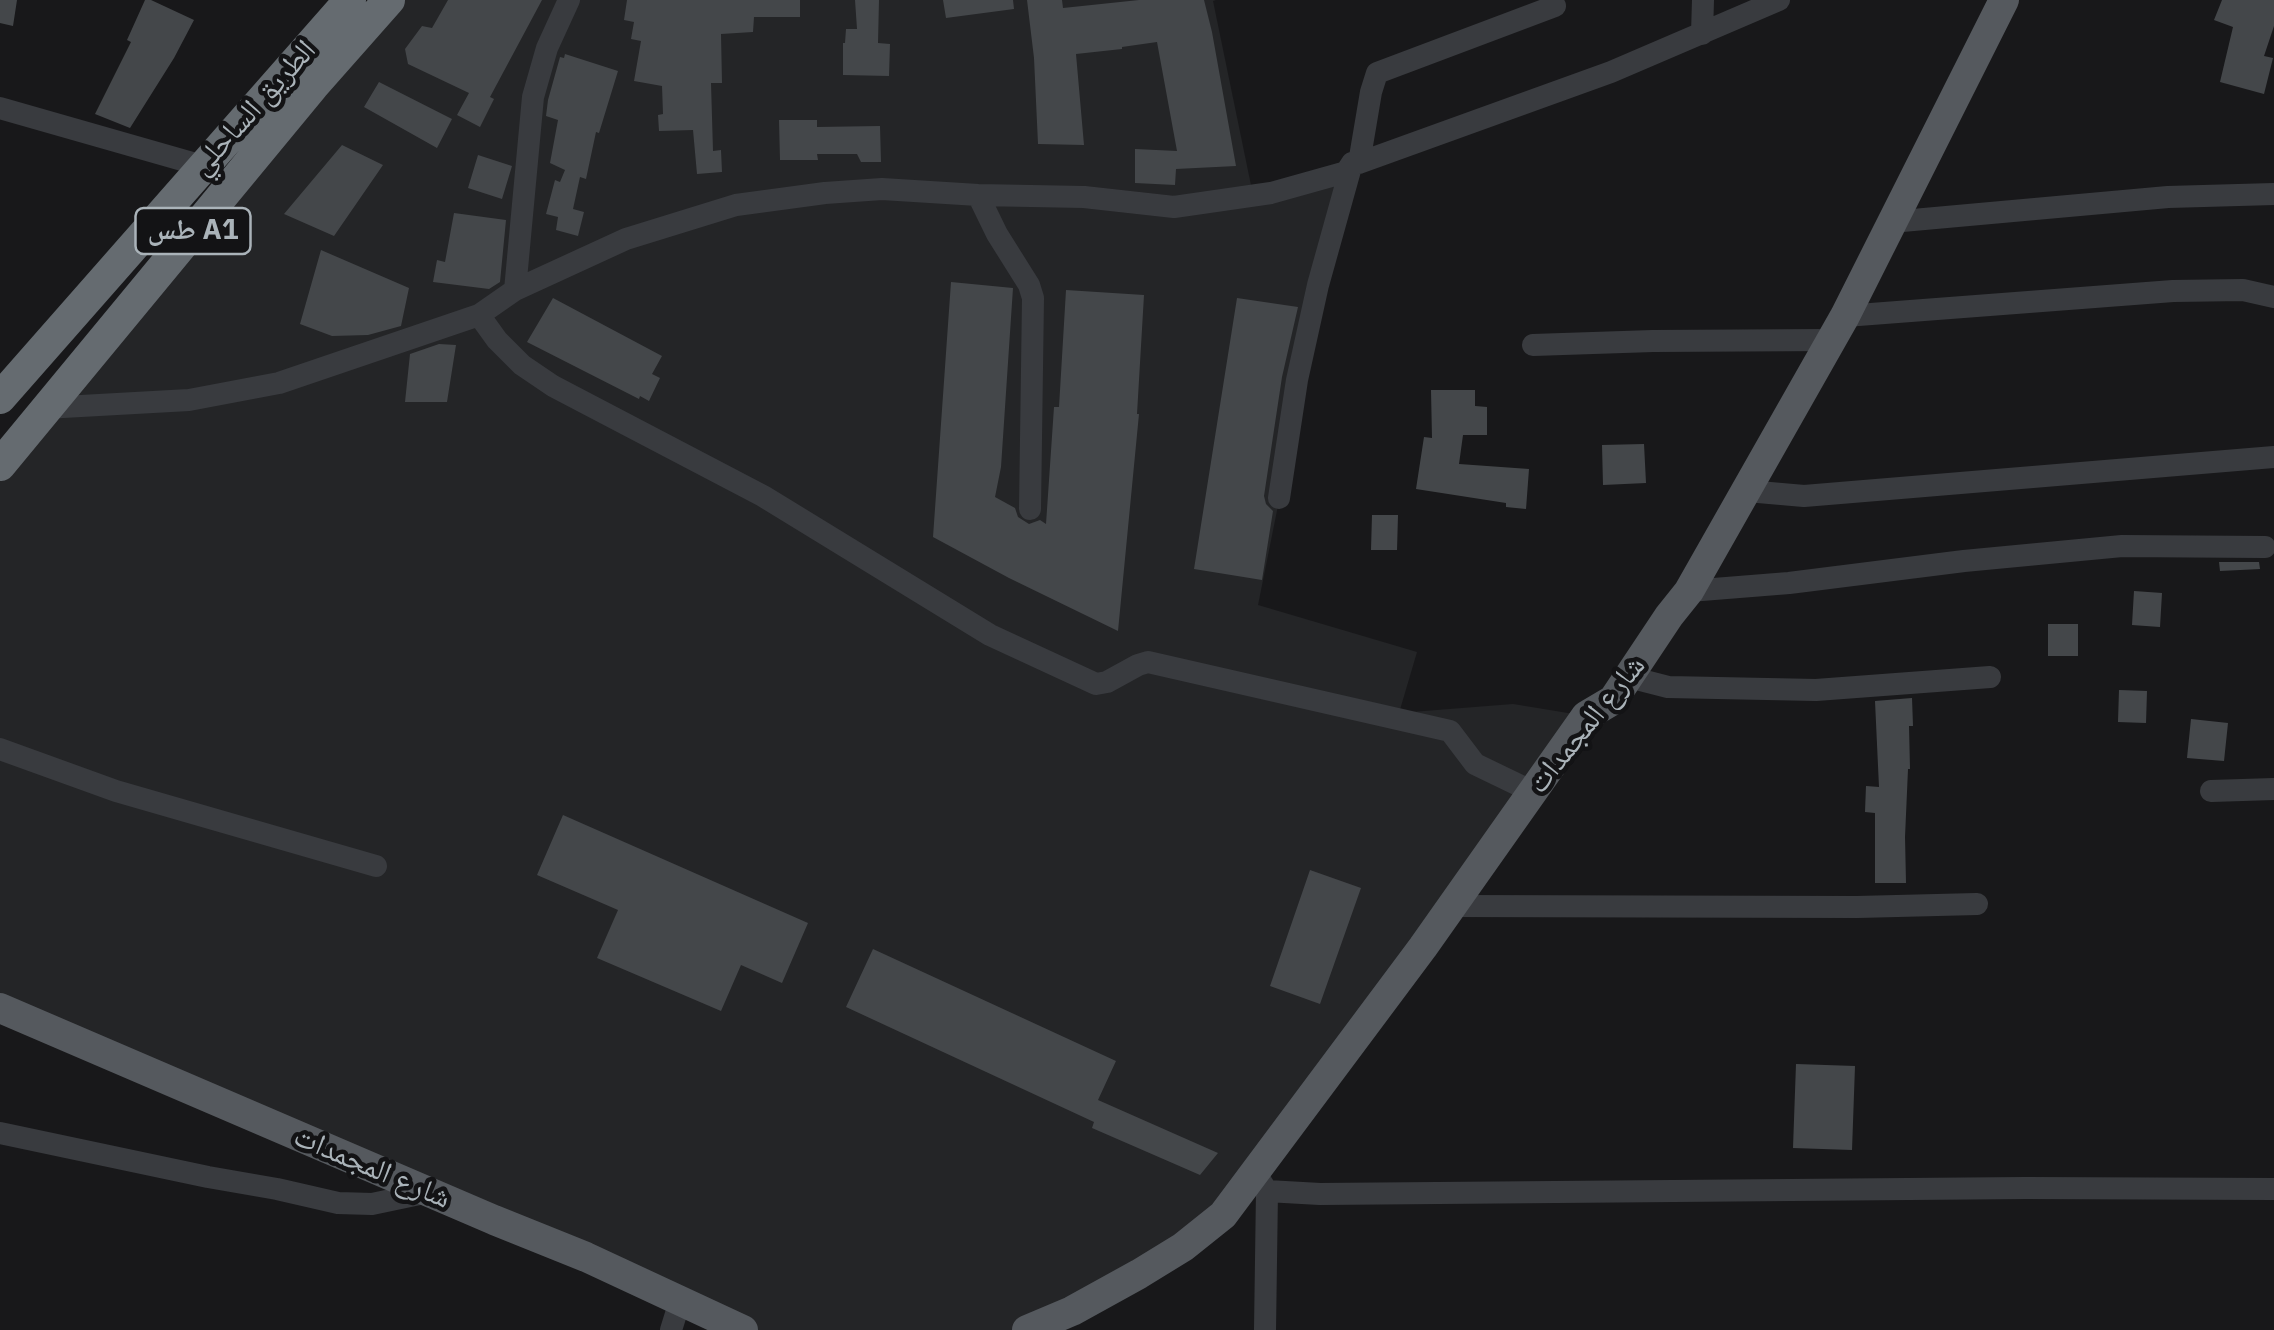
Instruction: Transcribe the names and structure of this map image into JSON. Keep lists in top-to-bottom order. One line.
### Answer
{"streets":{"highway":["الطريق الساحلي","طس A1"],"main road":["شارع المجمدات"]}}
